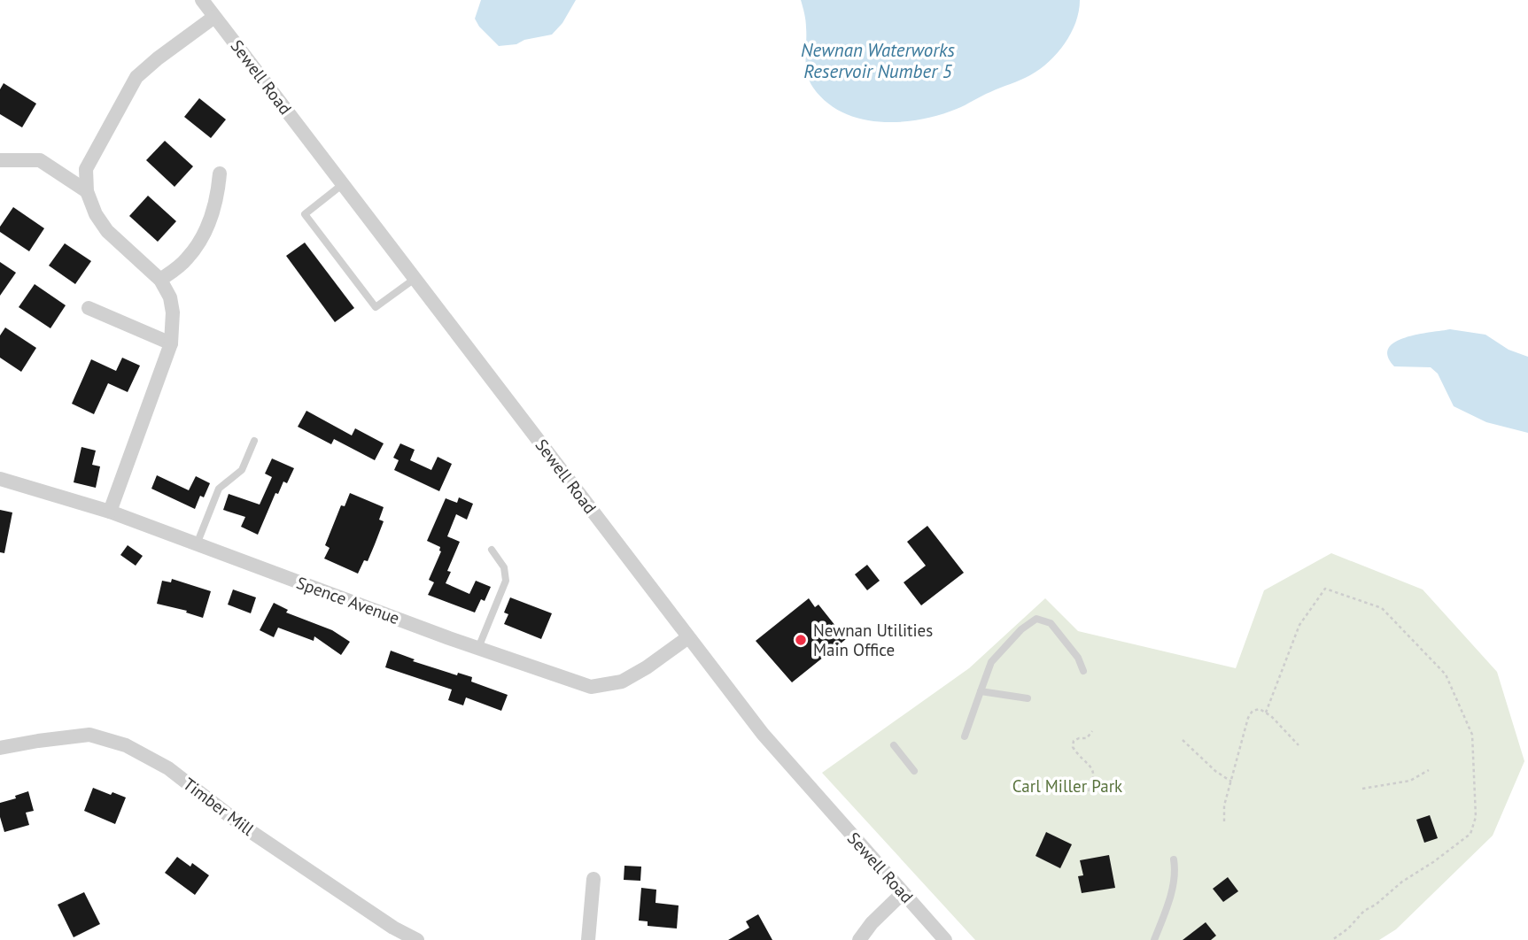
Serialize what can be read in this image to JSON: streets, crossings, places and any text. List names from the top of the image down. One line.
{"streets":{"street":["Sewell Road","Spence Avenue","Timber Mill"]},"crossings":[["Sewell Road","Spence Avenue"]],"water":["Newnan Waterworks Reservoir Number 5"],"parks":["Carl Miller Park"],"places":["Newnan Utilities Main Office"]}
